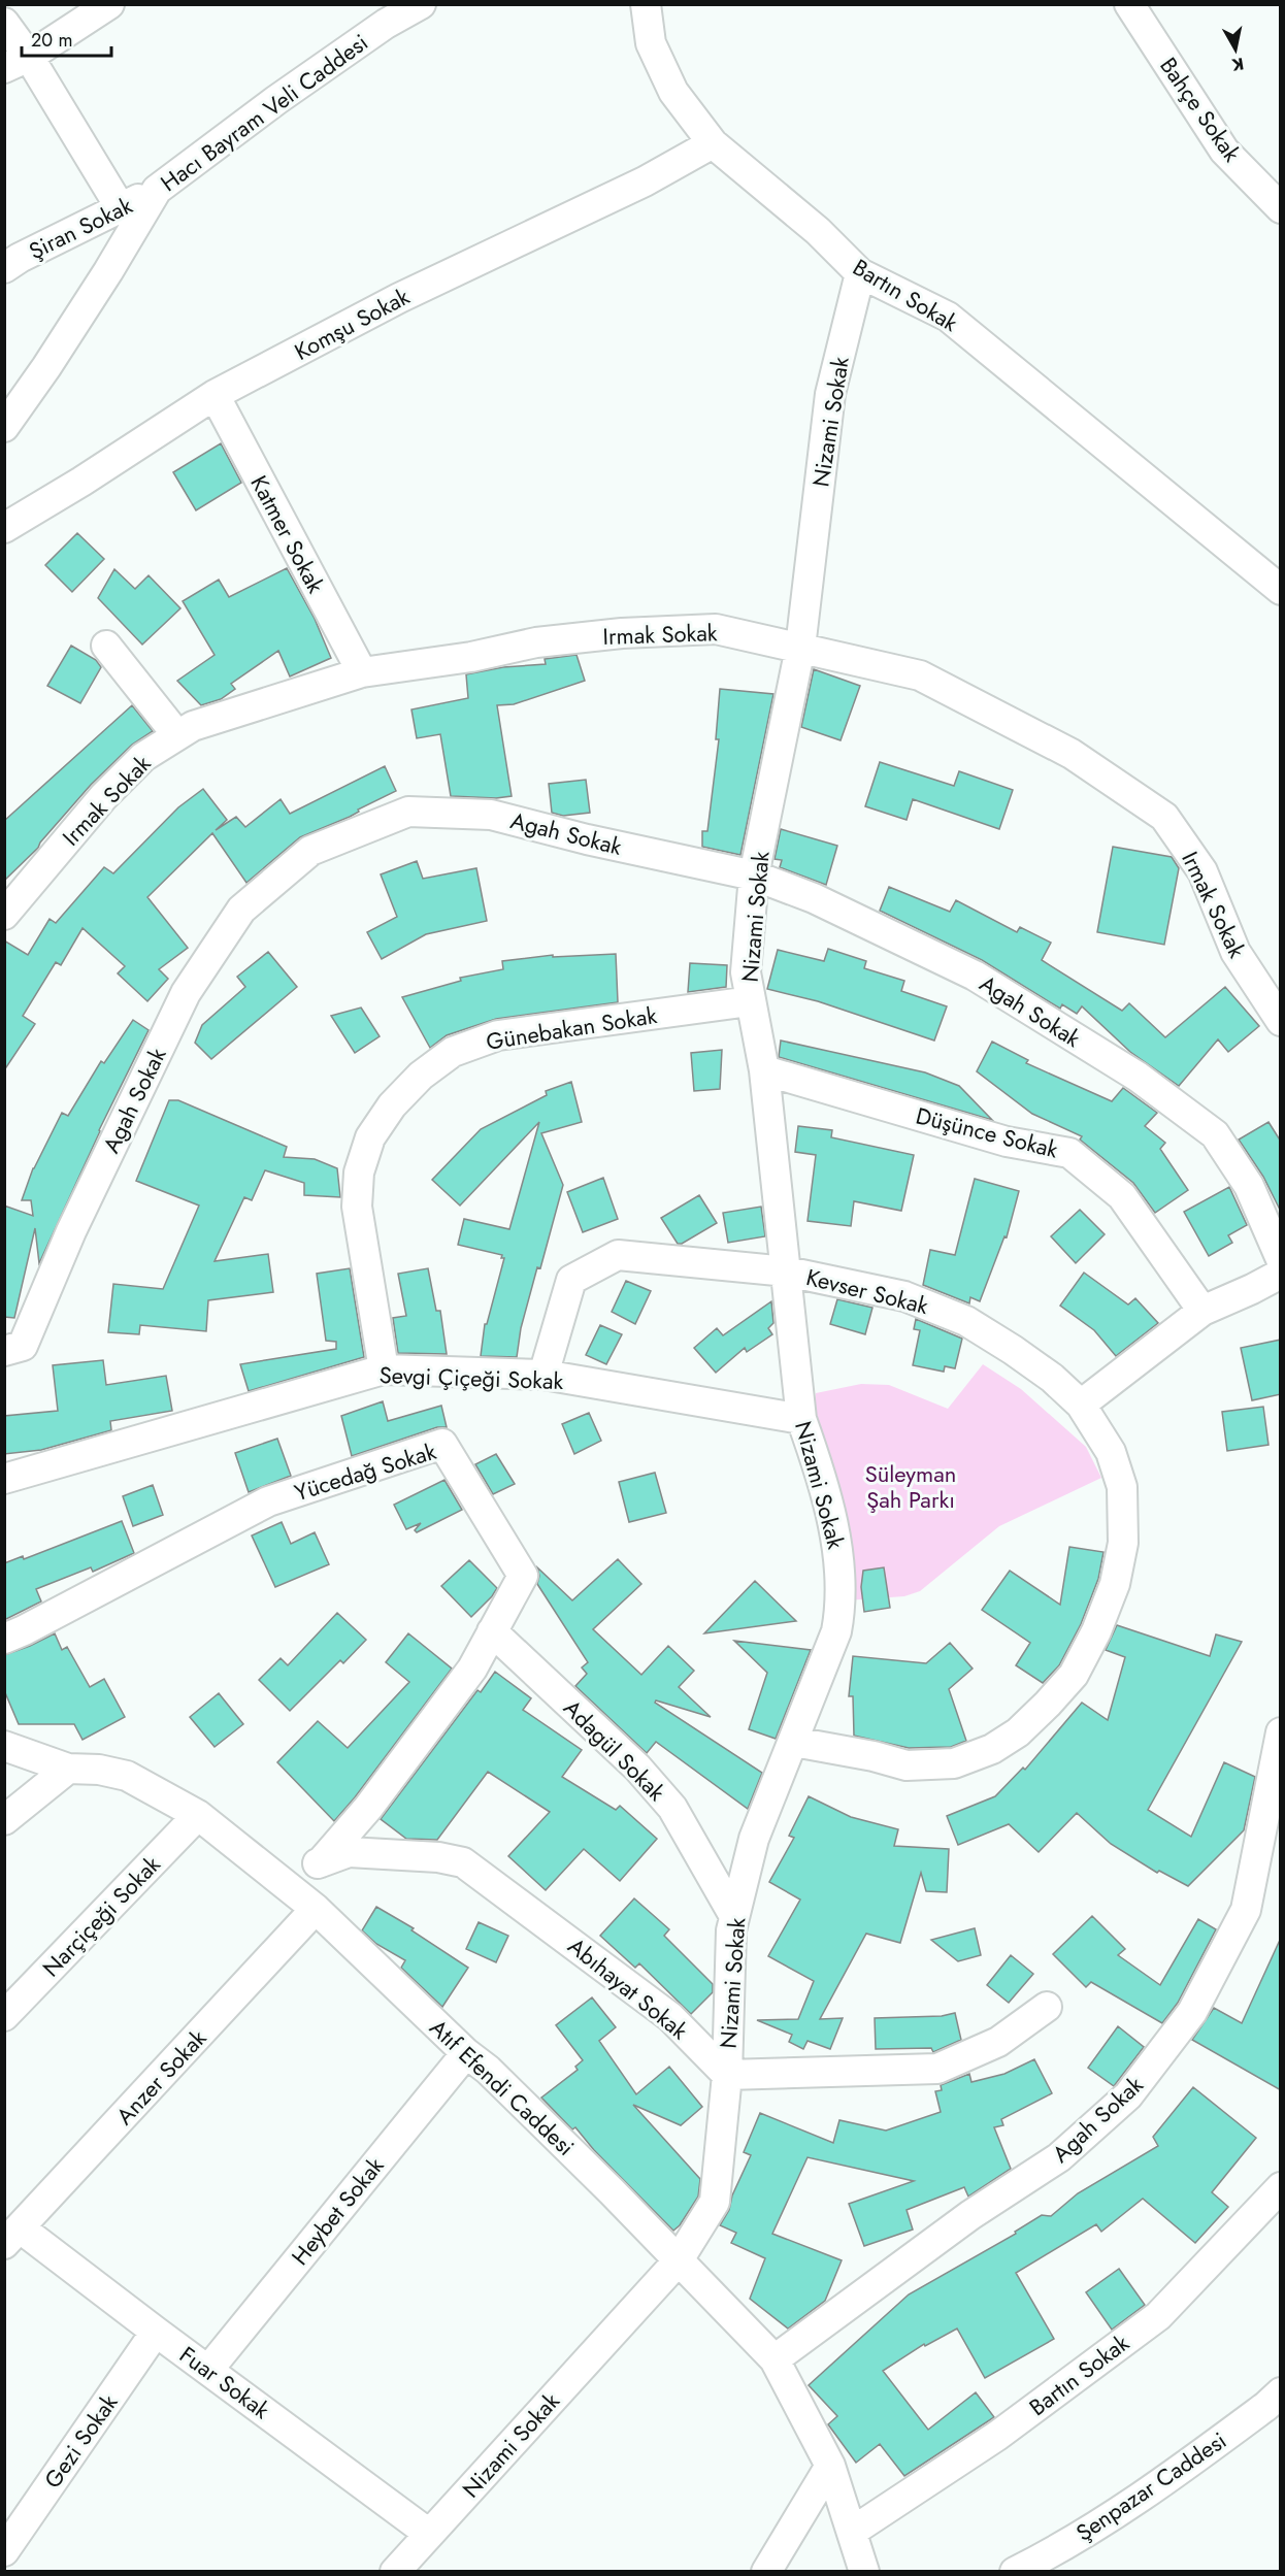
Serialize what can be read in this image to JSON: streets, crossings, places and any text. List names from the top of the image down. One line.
{"streets":{"street":["Bahçe Sokak","Hacı Bayram Veli Caddesi","Şiran Sokak","Bartın Sokak","Komşu Sokak","Nizami Sokak","Katmer Sokak","Irmak Sokak","Agah Sokak","Günebakan Sokak","Düşünce Sokak","Kevser Sokak","Sevgi Çiçeği Sokak","Yücedağ Sokak","Adagül Sokak","Narçiçeği Sokak","Abıhayat Sokak","Anzer Sokak","Atıf Efendi Caddesi","Heybet Sokak","Fuar Sokak","Gezi Sokak","Şenpazar Caddesi"]},"crossings":[["Hacı Bayram Veli Caddesi","Şiran Sokak"],["Bartın Sokak","Komşu Sokak"],["Bartın Sokak","Nizami Sokak"],["Bartın Sokak","Atıf Efendi Caddesi"],["Komşu Sokak","Katmer Sokak"],["Nizami Sokak","Irmak Sokak"],["Nizami Sokak","Agah Sokak"],["Nizami Sokak","Günebakan Sokak"],["Nizami Sokak","Düşünce Sokak"],["Nizami Sokak","Kevser Sokak"],["Nizami Sokak","Sevgi Çiçeği Sokak"],["Nizami Sokak","Adagül Sokak"],["Nizami Sokak","Abıhayat Sokak"],["Nizami Sokak","Atıf Efendi Caddesi"],["Nizami Sokak","Fuar Sokak"],["Katmer Sokak","Irmak Sokak"],["Agah Sokak","Atıf Efendi Caddesi"],["Günebakan Sokak","Sevgi Çiçeği Sokak"],["Kevser Sokak","Sevgi Çiçeği Sokak"],["Yücedağ Sokak","Adagül Sokak"],["Yücedağ Sokak","Abıhayat Sokak"],["Narçiçeği Sokak","Atıf Efendi Caddesi"],["Abıhayat Sokak","Atıf Efendi Caddesi"],["Anzer Sokak","Atıf Efendi Caddesi"],["Anzer Sokak","Fuar Sokak"],["Atıf Efendi Caddesi","Heybet Sokak"],["Heybet Sokak","Fuar Sokak"],["Fuar Sokak","Gezi Sokak"]],"parks":["Süleyman Şah Parkı"],"scale_bar":"20 m","north":"bottom"}
